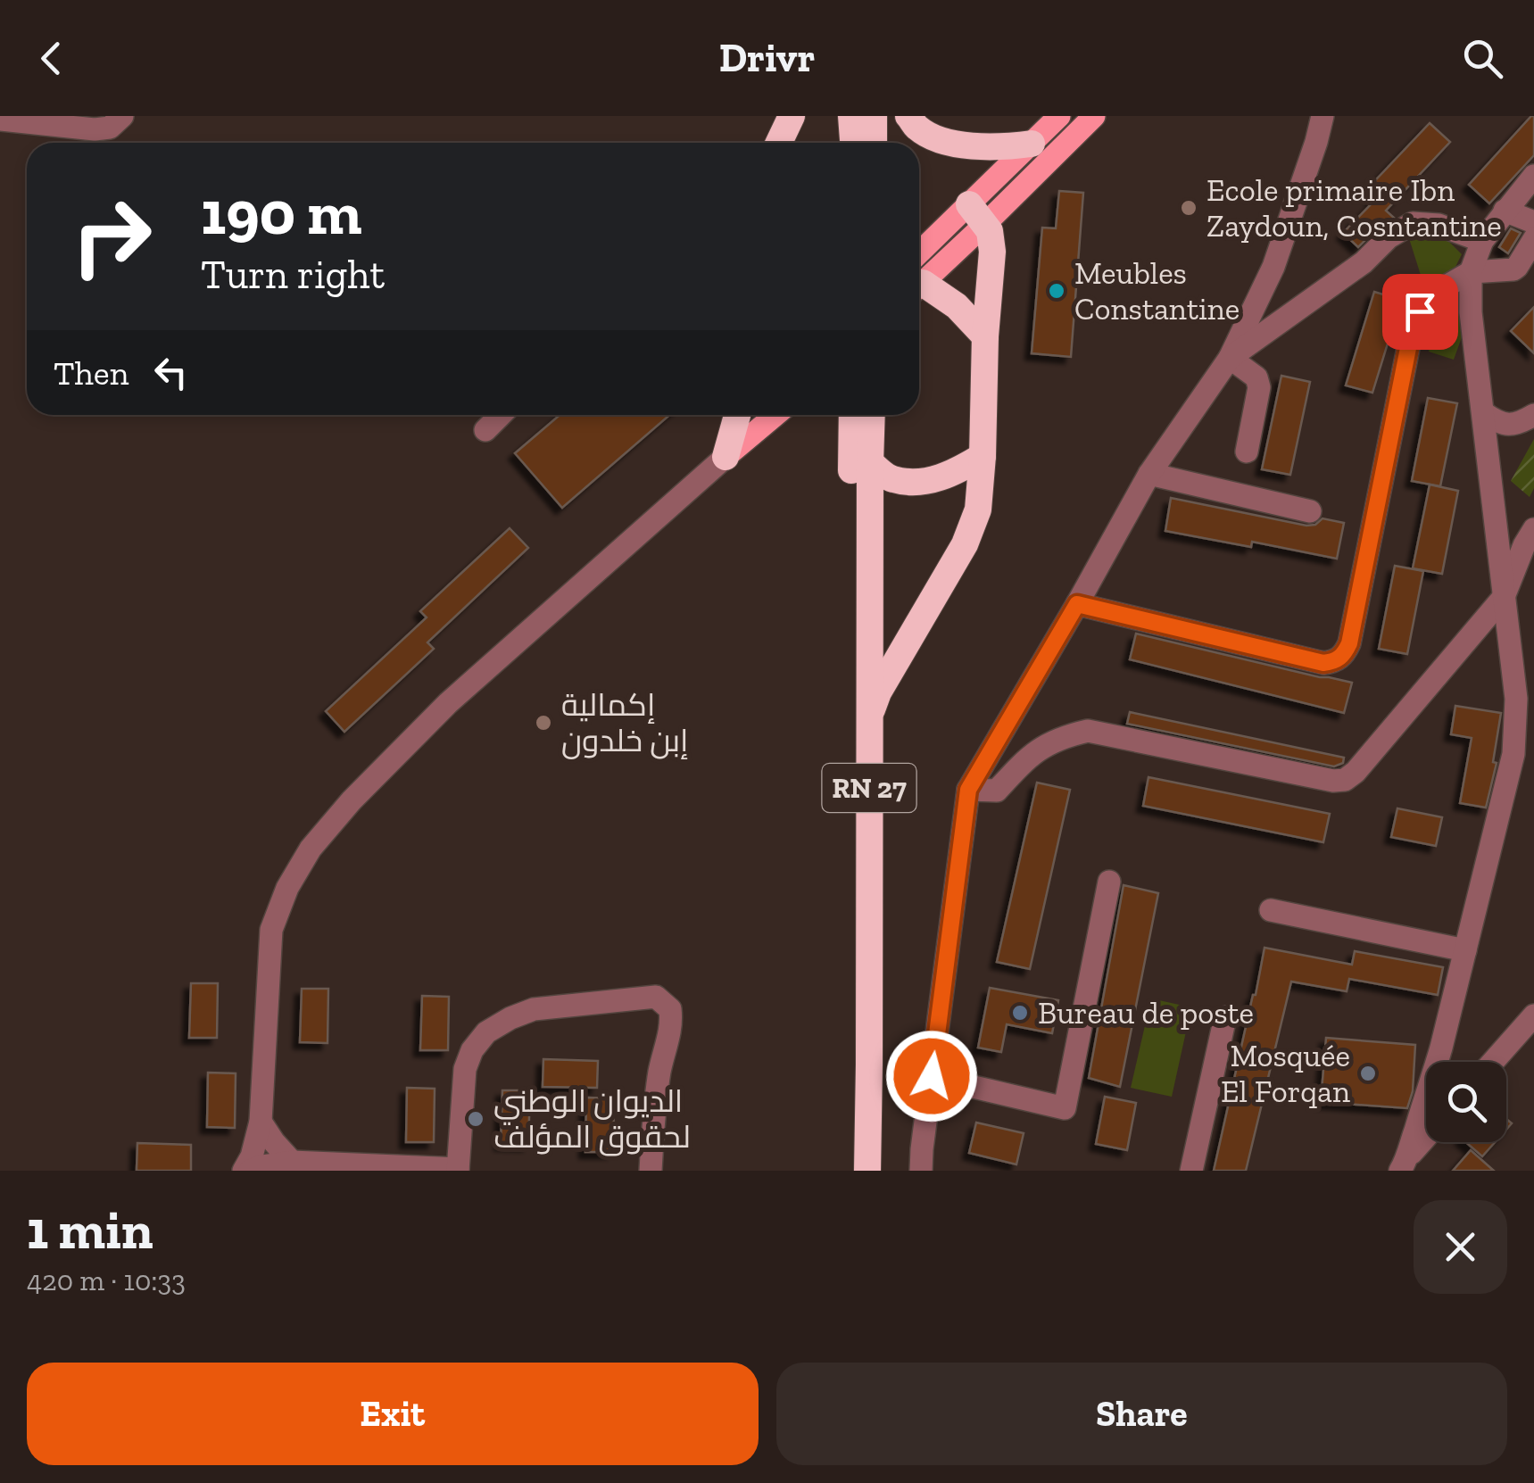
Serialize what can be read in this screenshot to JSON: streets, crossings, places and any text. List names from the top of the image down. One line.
{"streets":{"highway":["RN 27"]},"places":["Ecole primaire Ibn Zaydoun, Cosntantine","Meubles Constantine","إكمالية إبن خلدون","Bureau de poste","Mosquée El Forqan","الديوان الوطني لحقوق المؤلف"],"page":{"header":"Drivr","turn":["190 m","Turn right"],"then":"Then","heading":["1 min","420 m · 10:33"],"buttons":["Exit","Share"]}}
